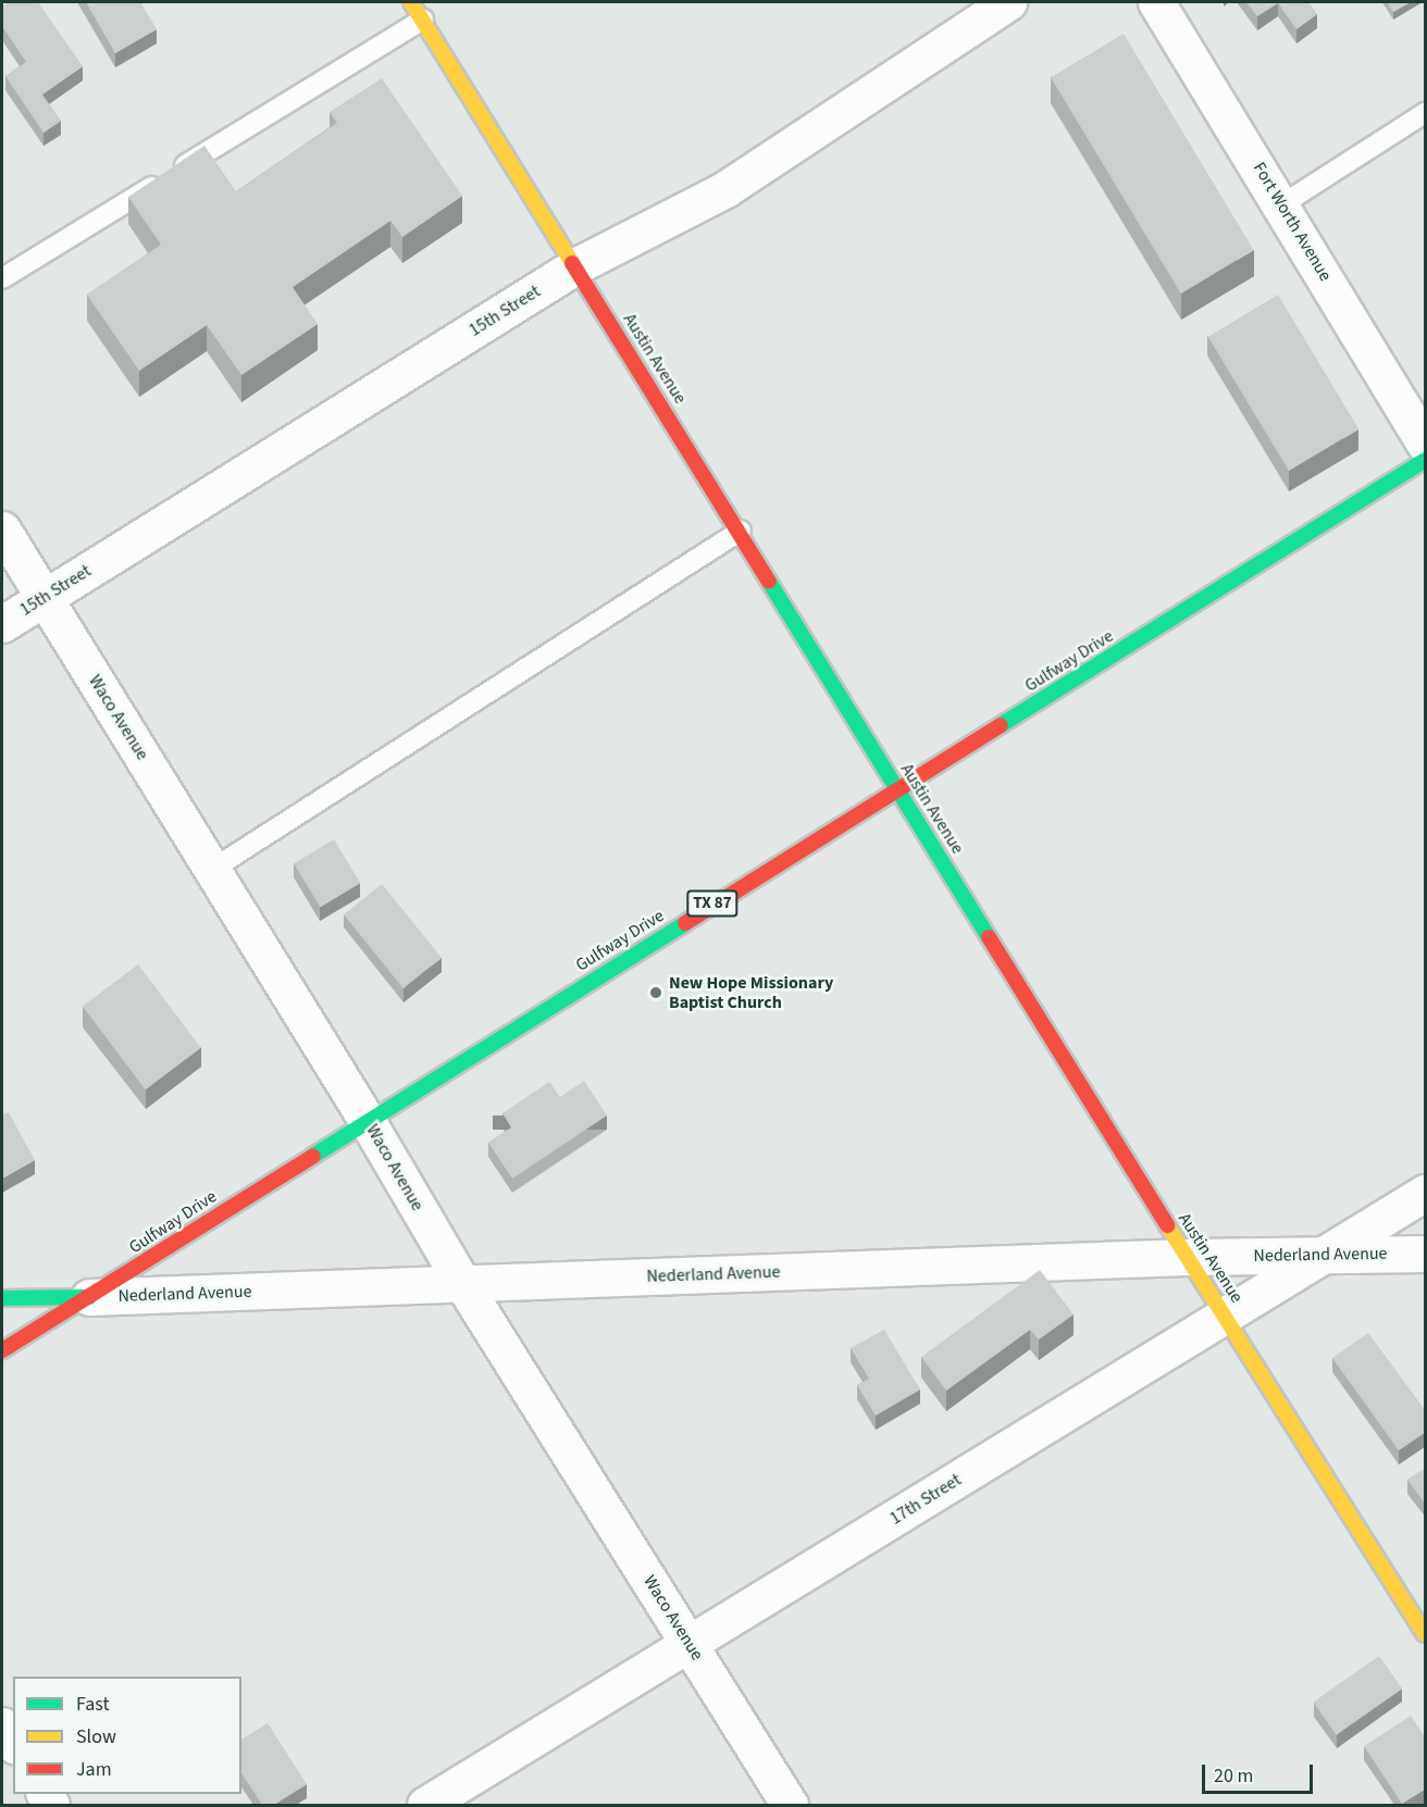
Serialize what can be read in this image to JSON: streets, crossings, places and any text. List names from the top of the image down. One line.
{"streets":{"street":["Fort Worth Avenue","15th Street","Austin Avenue","Gulfway Drive","Waco Avenue","TX 87","Nederland Avenue","17th Street"]},"crossings":[["15th Street","Austin Avenue"],["15th Street","Waco Avenue"],["Austin Avenue","Gulfway Drive"],["Austin Avenue","Nederland Avenue"],["Austin Avenue","17th Street"],["Gulfway Drive","Waco Avenue"],["Gulfway Drive","Nederland Avenue"],["Waco Avenue","Nederland Avenue"],["Waco Avenue","17th Street"],["Nederland Avenue","17th Street"]],"places":["New Hope Missionary Baptist Church"],"legend":["Fast","Slow","Jam"],"scale_bar":"20 m"}
